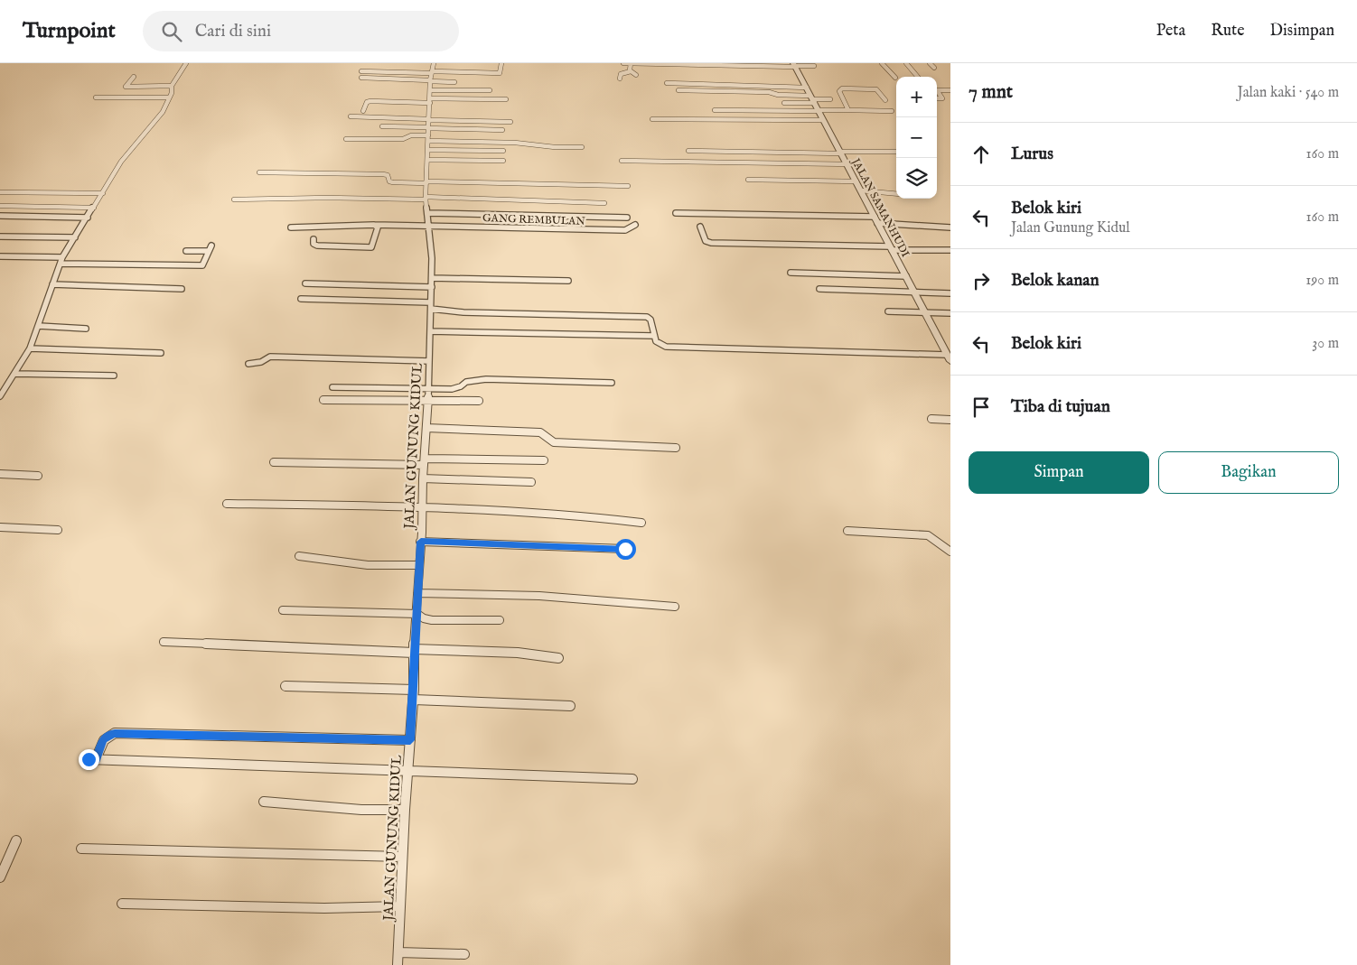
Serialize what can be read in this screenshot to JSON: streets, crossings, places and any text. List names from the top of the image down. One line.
{"streets":{"street":["JALAN SAMANHUDI","GANG REMBULAN","JALAN GUNUNG KIDUL"]},"crossings":[["GANG REMBULAN","JALAN GUNUNG KIDUL"]],"page":{"header":"Turnpoint","search":"Cari di sini","nav":["Peta","Rute","Disimpan"],"heading":["7 mnt","Jalan kaki · 540 m"],"map_buttons":["+","−"],"list":[["Lurus","160 m"],["Belok kiri","Jalan Gunung Kidul","160 m"],["Belok kanan","190 m"],["Belok kiri","30 m"],"Tiba di tujuan"],"buttons":["Simpan","Bagikan"]}}
